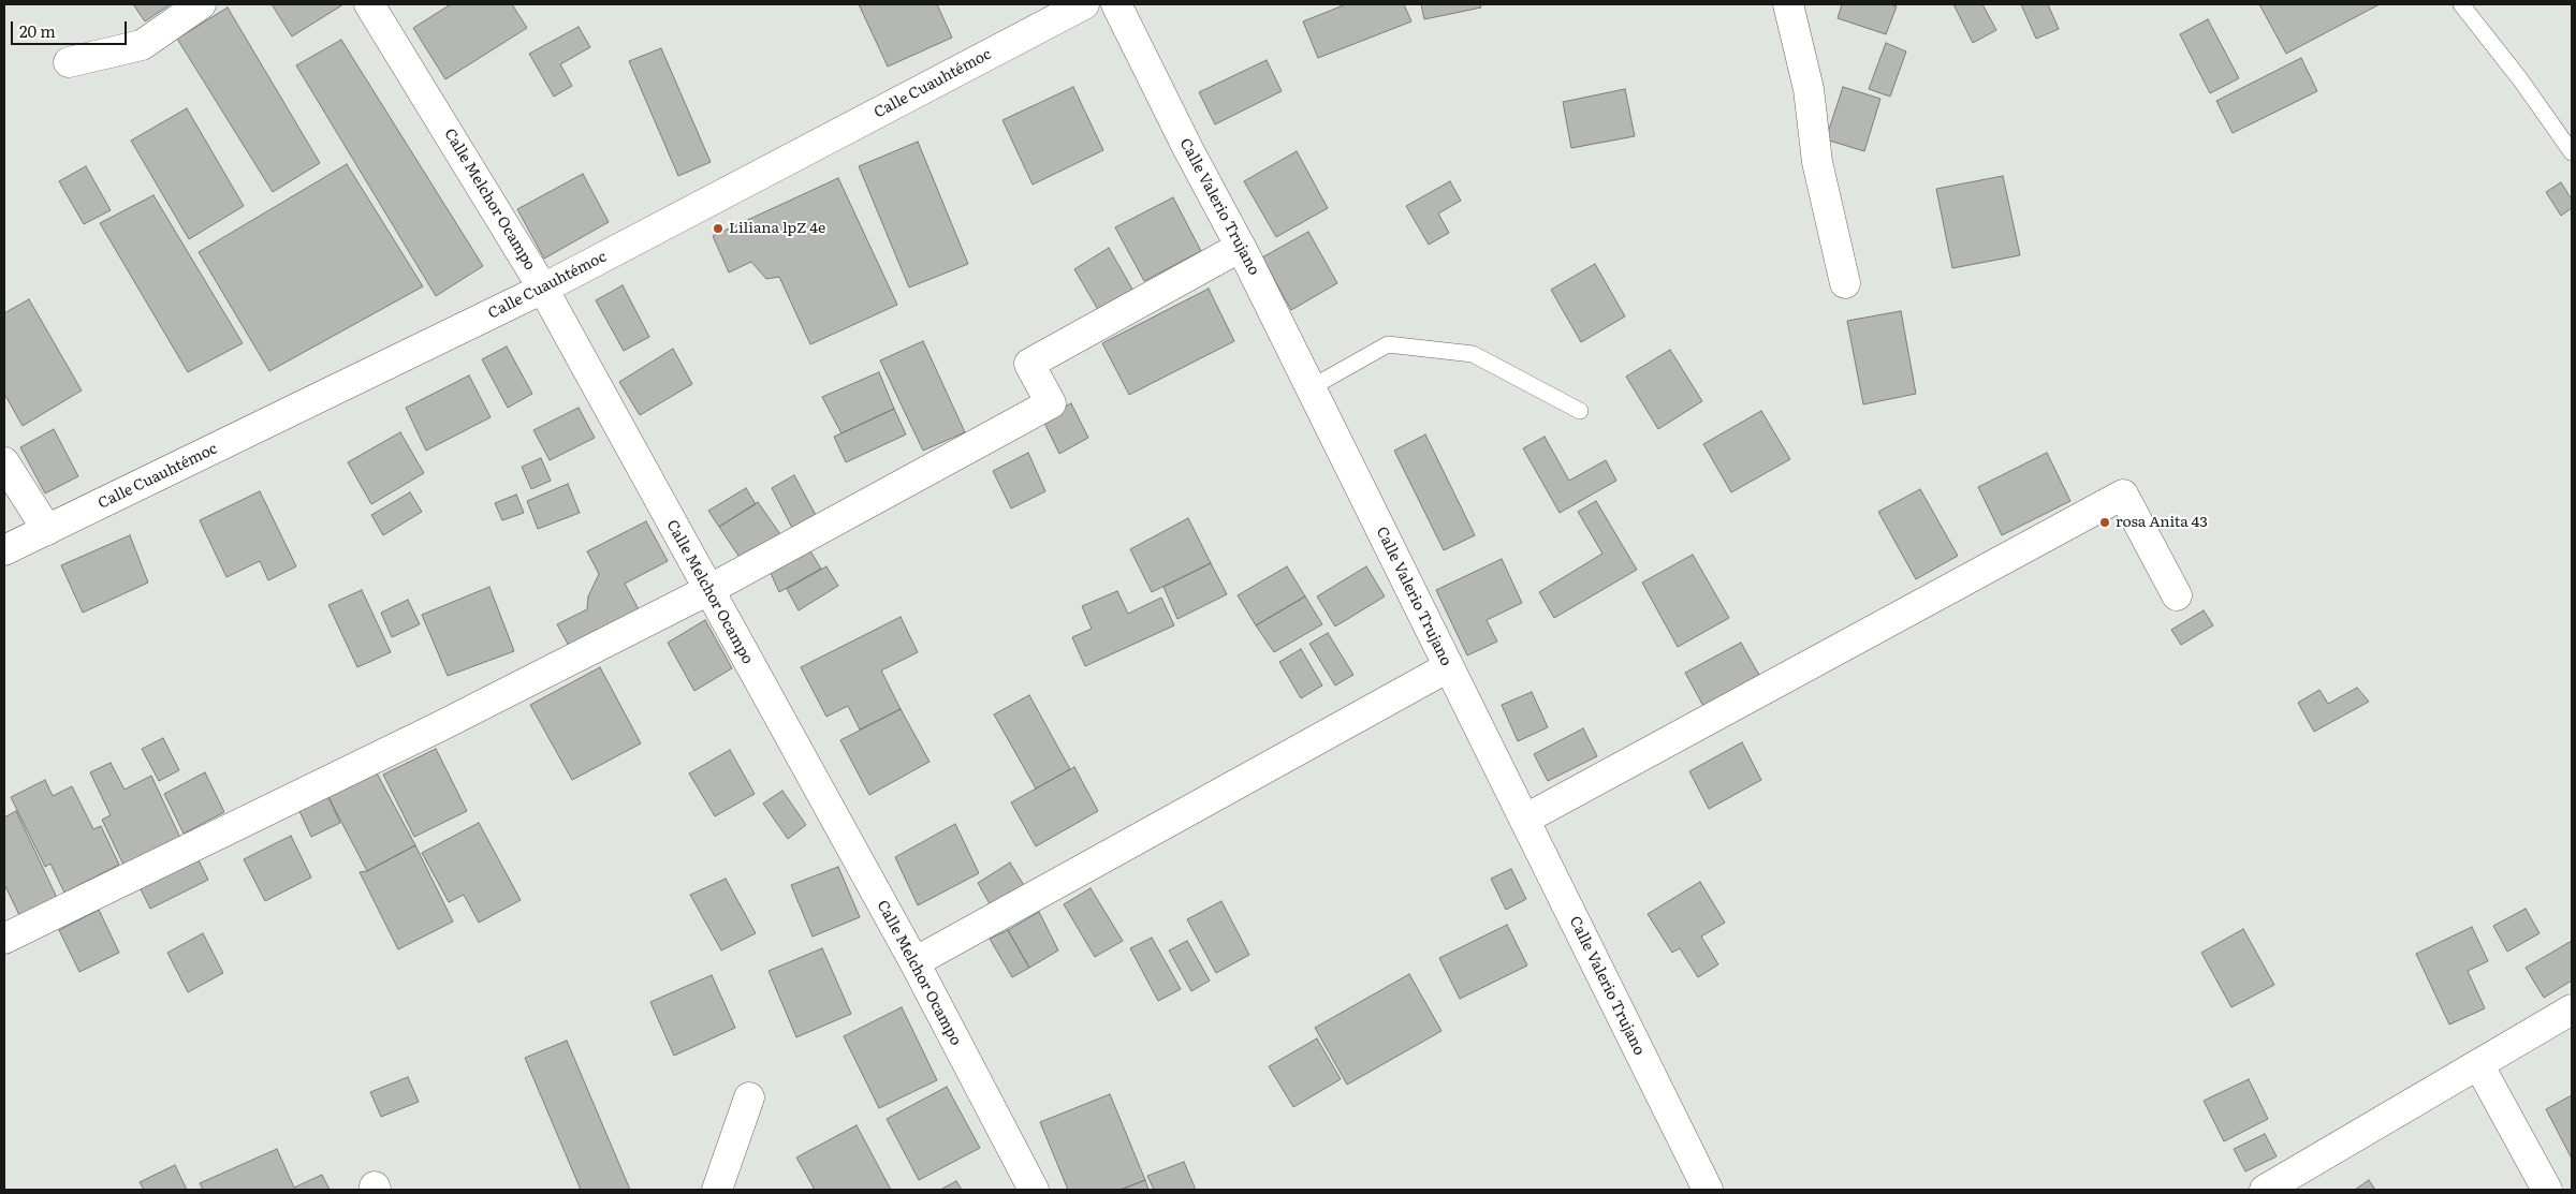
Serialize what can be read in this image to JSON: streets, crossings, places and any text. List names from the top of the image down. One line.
{"streets":{"street":["Calle Cuauhtémoc","Calle Melchor Ocampo","Calle Valerio Trujano"]},"crossings":[["Calle Cuauhtémoc","Calle Melchor Ocampo"]],"places":["Liliana lpZ 4e","rosa Anita 43"],"scale_bar":"20 m"}
